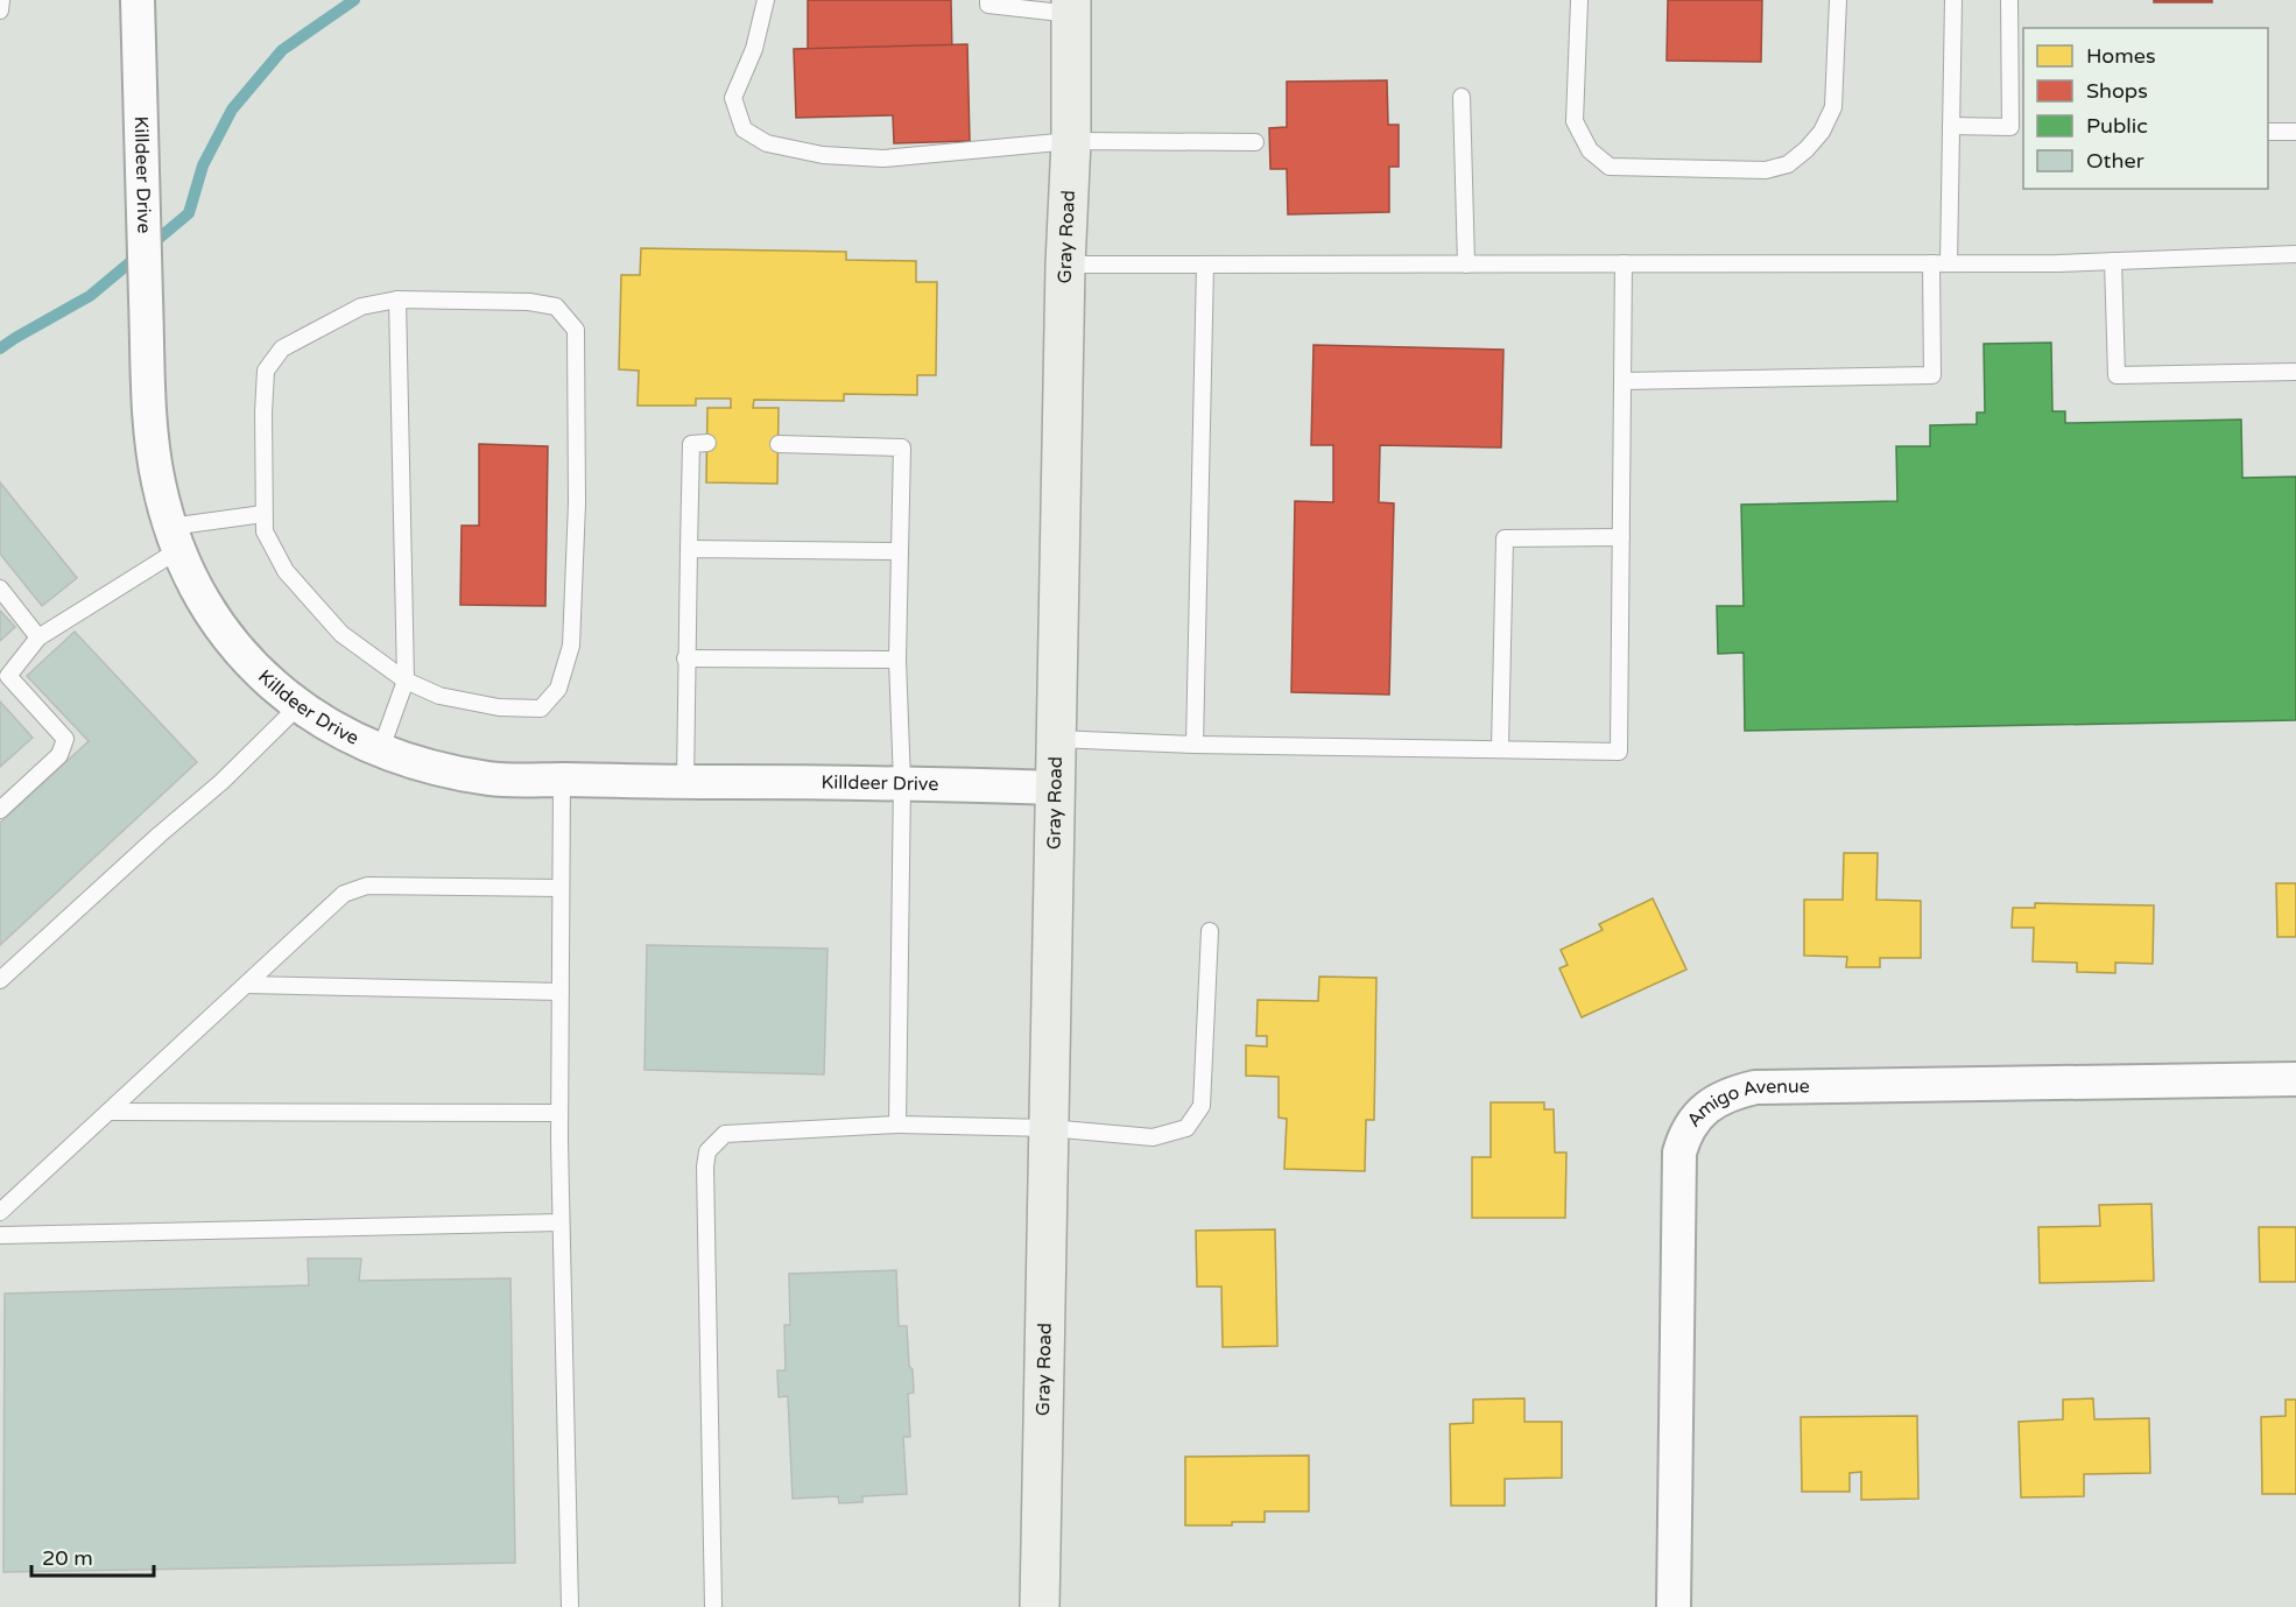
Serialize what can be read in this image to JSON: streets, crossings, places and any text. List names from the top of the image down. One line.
{"streets":{"street":["Killdeer Drive","Gray Road","Amigo Avenue"]},"crossings":[["Killdeer Drive","Gray Road"]],"legend":["Homes","Shops","Public","Other"],"scale_bar":"20 m"}
